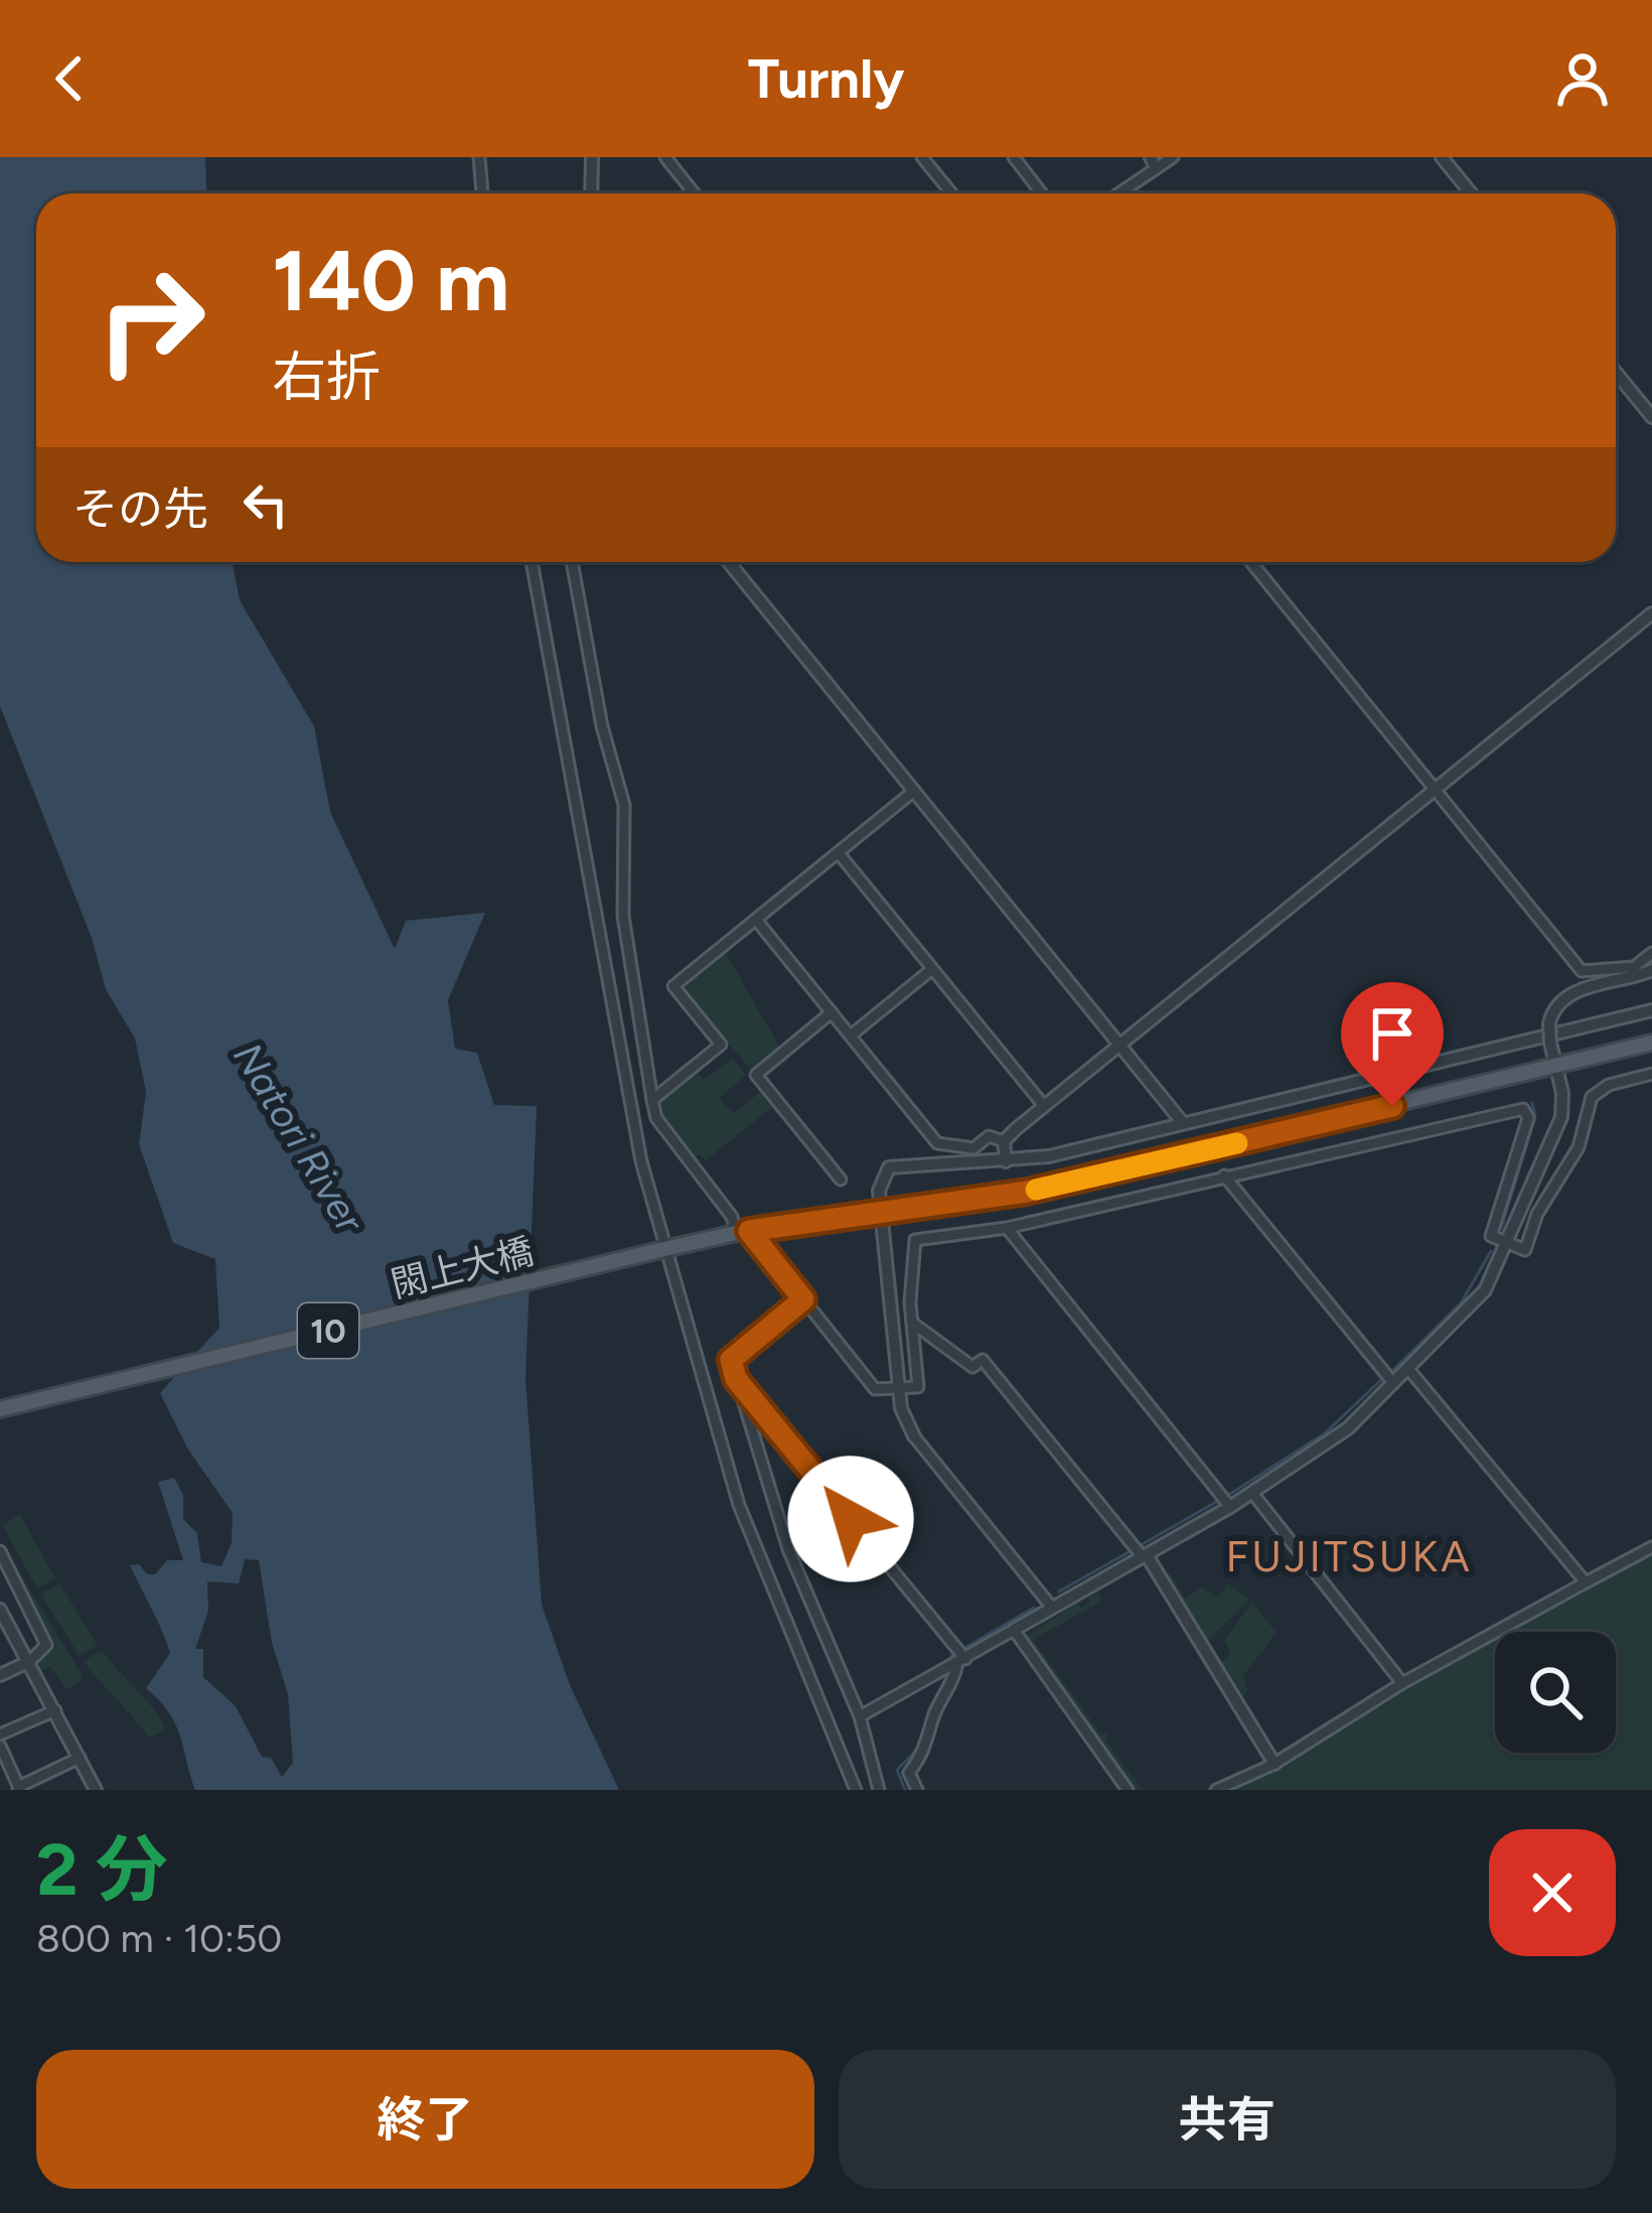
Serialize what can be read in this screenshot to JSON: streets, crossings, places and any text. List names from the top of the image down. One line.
{"streets":{"main road":["閖上大橋","10"]},"crossings":[["閖上大橋","10"]],"districts":["FUJITSUKA"],"water":["Natori River"],"page":{"header":"Turnly","turn":["140 m","右折"],"then":"その先","heading":["2 分","800 m · 10:50"],"buttons":["終了","共有"]}}
